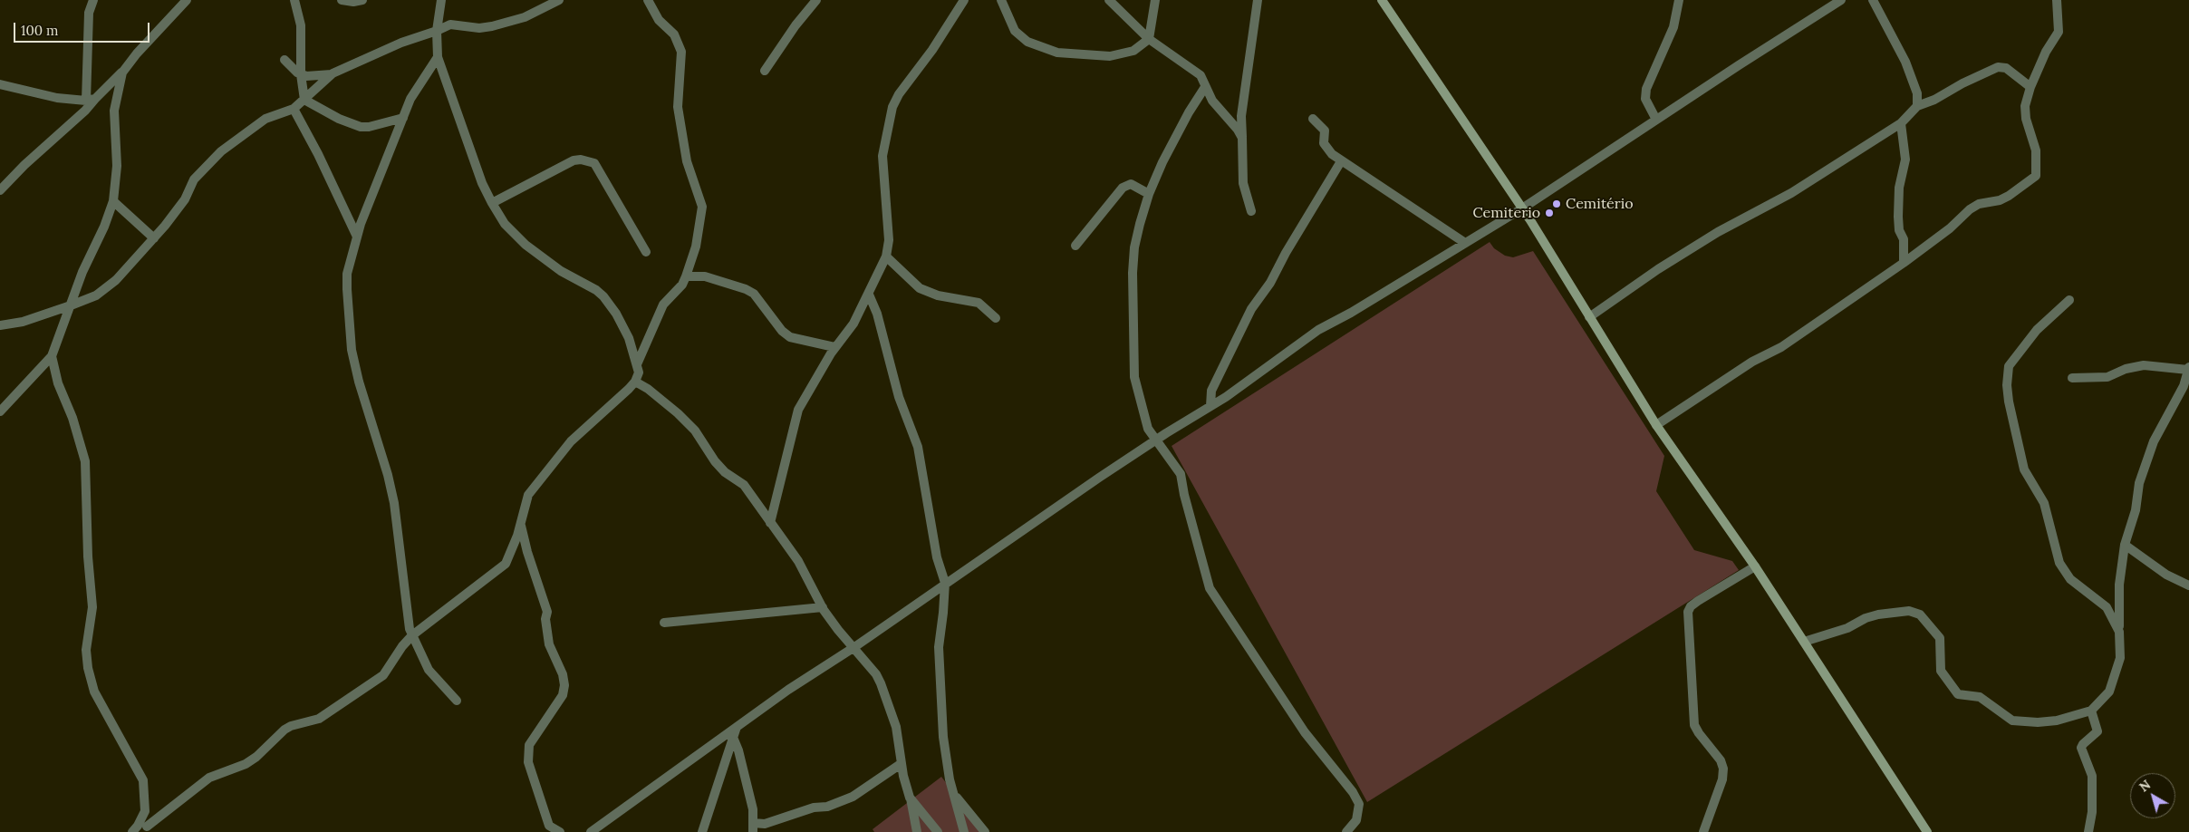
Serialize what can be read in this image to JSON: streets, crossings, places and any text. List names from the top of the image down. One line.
{"places":["Cemitério","Cemiterio"],"scale_bar":"100 m","north":"top left"}
